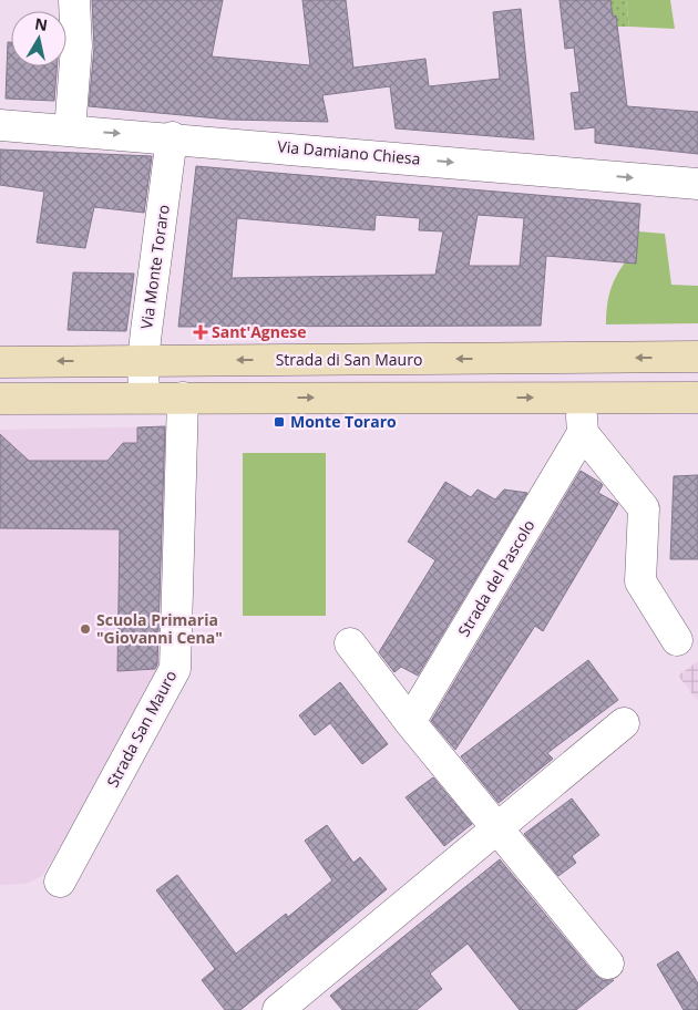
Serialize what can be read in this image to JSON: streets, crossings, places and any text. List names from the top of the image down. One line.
{"streets":{"main road":["Strada di San Mauro"],"street":["Via Damiano Chiesa","Via Monte Toraro","Strada del Pascolo","Strada San Mauro"]},"crossings":[["Via Damiano Chiesa","Via Monte Toraro"],["Via Monte Toraro","Strada di San Mauro"]],"one_way":["Via Damiano Chiesa"],"places":{"health":["Sant'Agnese"],"transit":["Monte Toraro"],"other":["Scuola Primaria \"Giovanni Cena\""]},"north":"top"}
